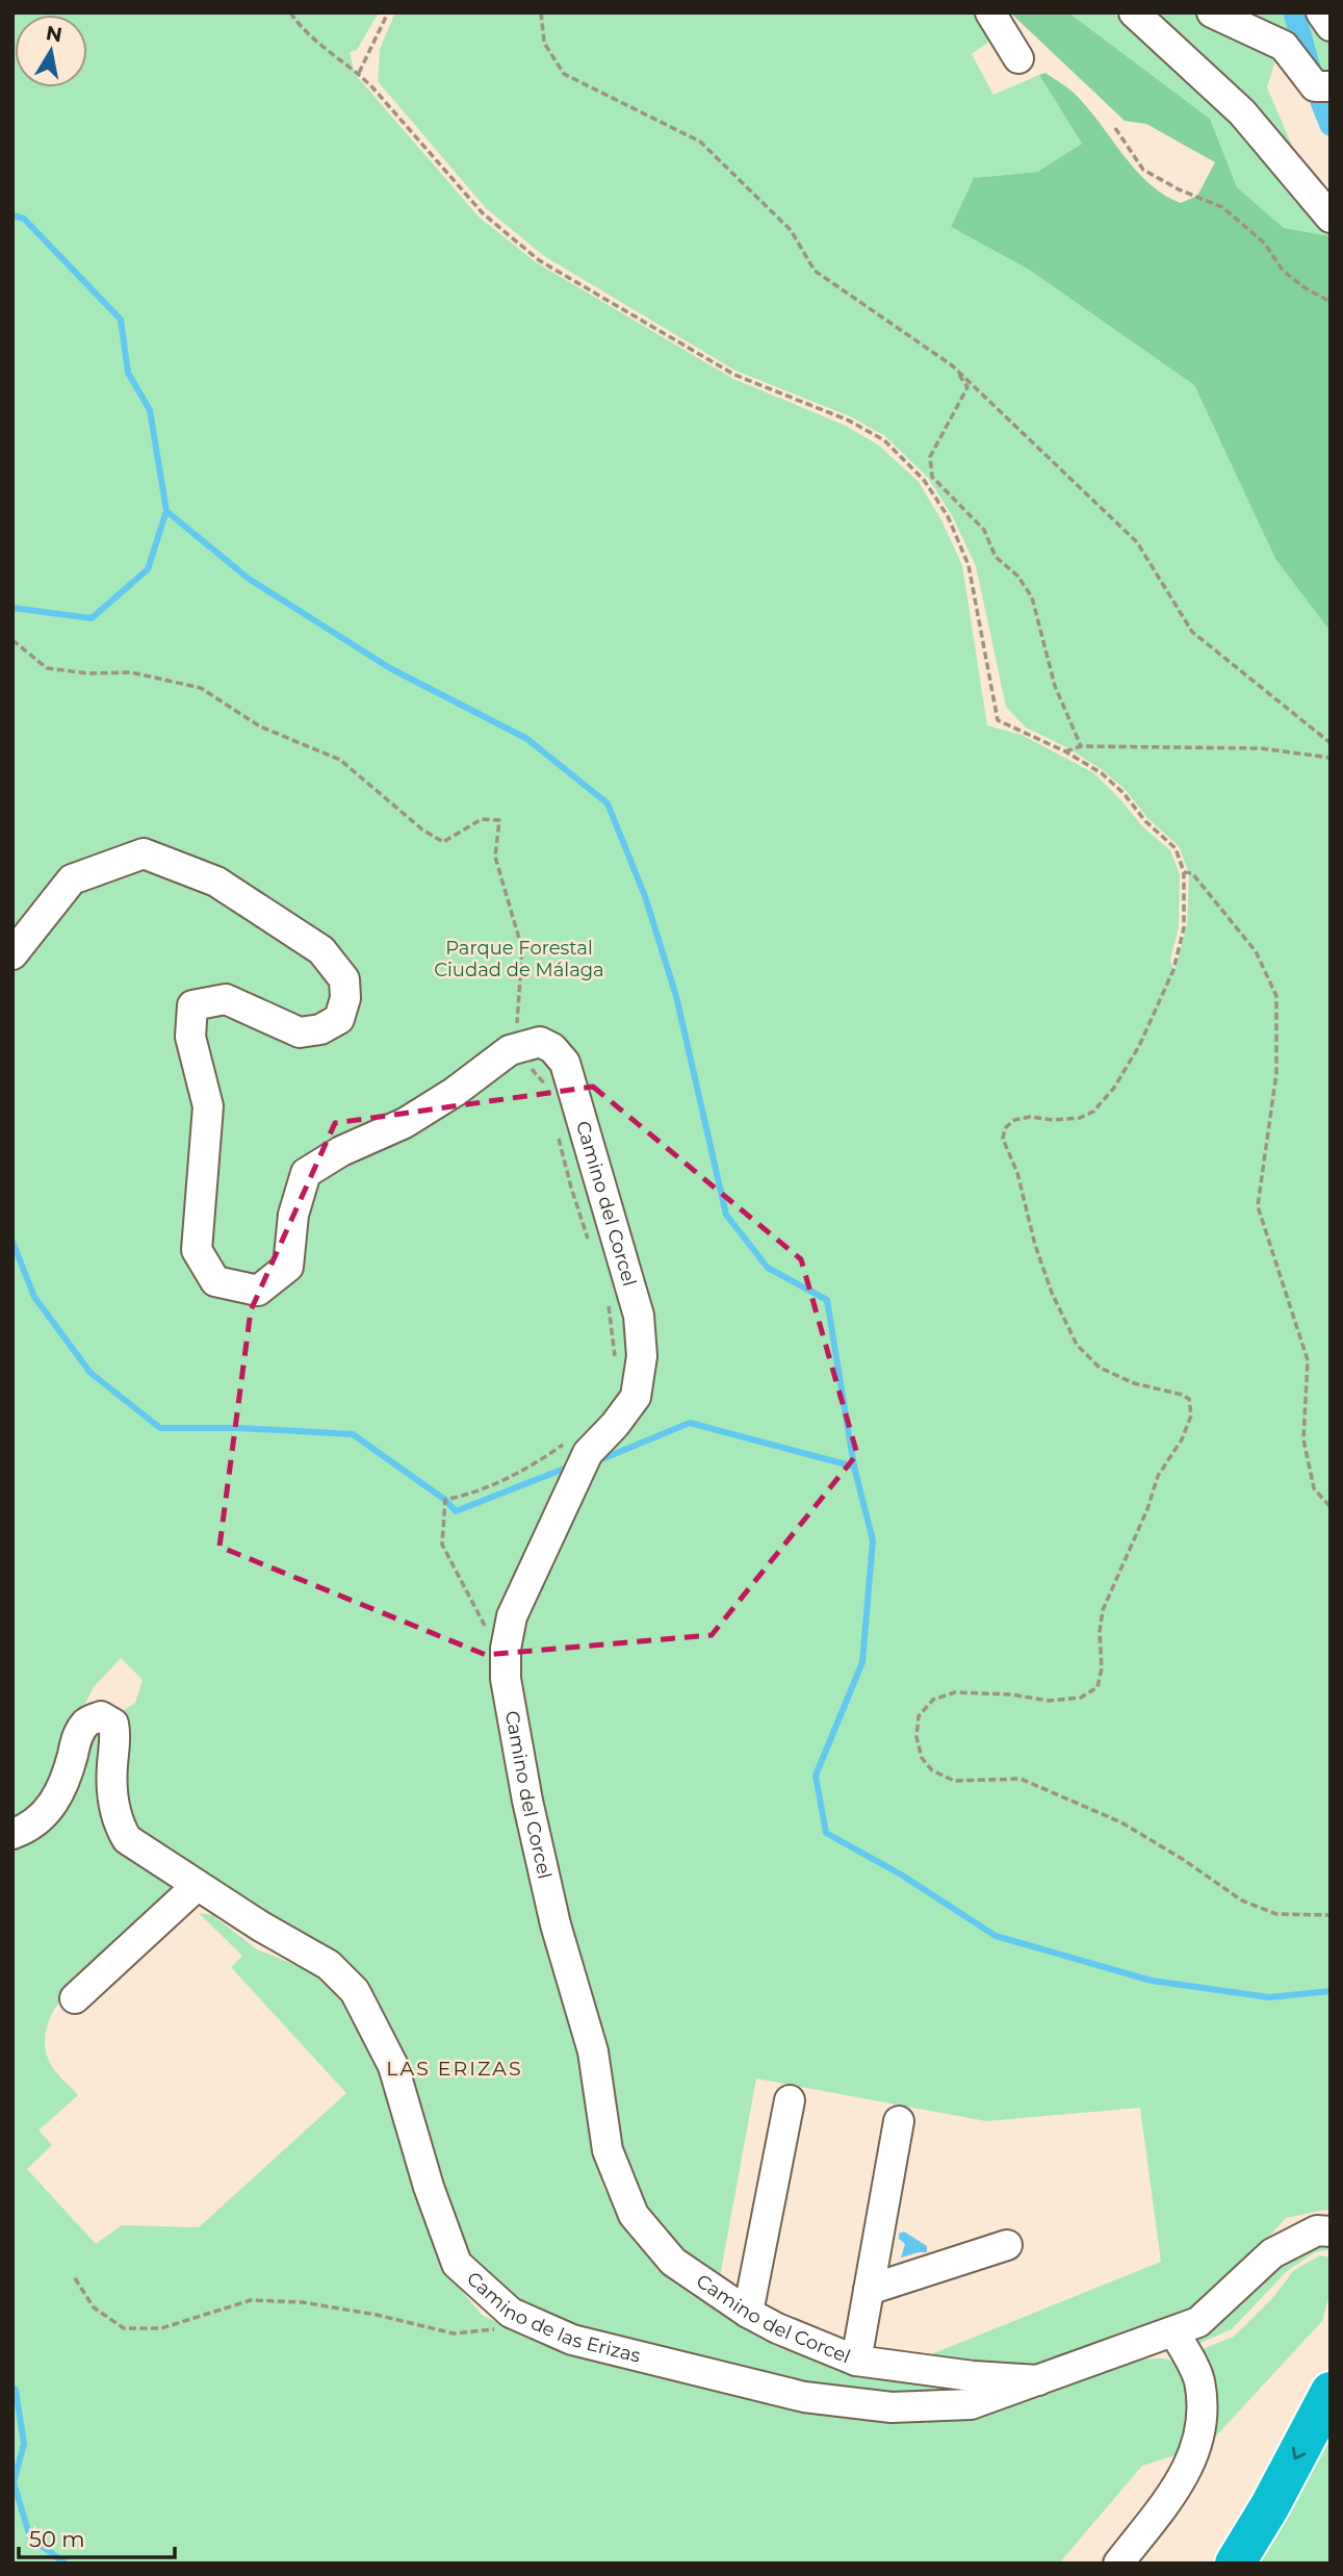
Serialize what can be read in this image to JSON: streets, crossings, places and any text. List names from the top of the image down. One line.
{"streets":{"street":["Camino del Corcel","Camino de las Erizas"]},"crossings":[["Camino del Corcel","Camino de las Erizas"]],"districts":["LAS ERIZAS"],"parks":["Parque Forestal Ciudad de Málaga"],"scale_bar":"50 m","north":"top"}
